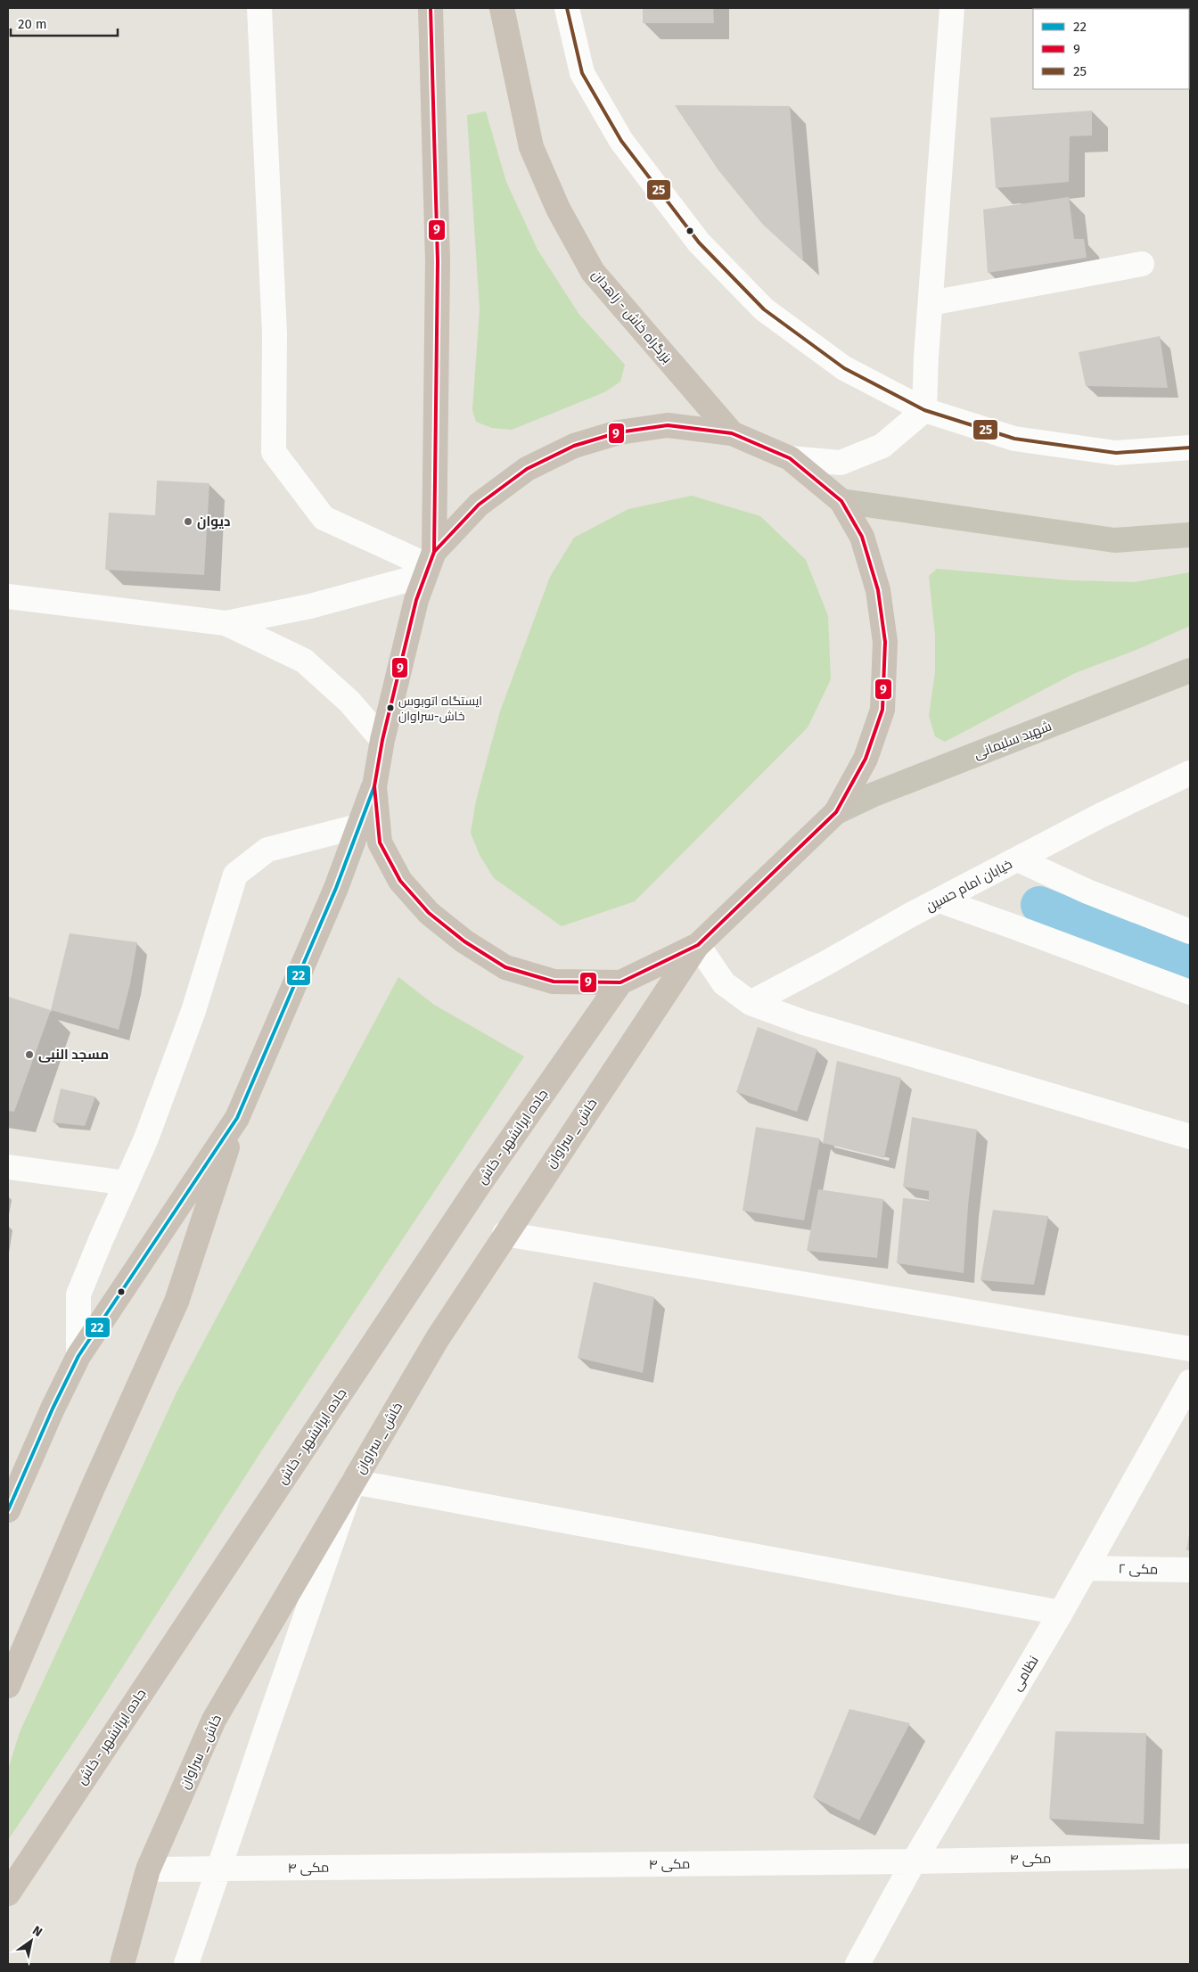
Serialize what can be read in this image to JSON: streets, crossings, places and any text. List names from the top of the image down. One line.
{"streets":{"highway":["بزرگراه خاش - زاهدان","خاش _ سراوان","جاده ایرانشهر - خاش"],"main road":["شهید سلیمانی"],"street":["خیابان امام حسین","مکی ۲","نظامی","مکی ۴"]},"crossings":[["خاش _ سراوان","مکی ۴"],["مکی ۲","نظامی"],["نظامی","مکی ۴"]],"places":["دیوان","ایستگاه اتوبوس خاش-سراوان","مسجد النبی"],"lines":["transit line 9","transit line 25","transit line 22"],"legend":["22","9","25"],"scale_bar":"20 m","north":"top right"}
